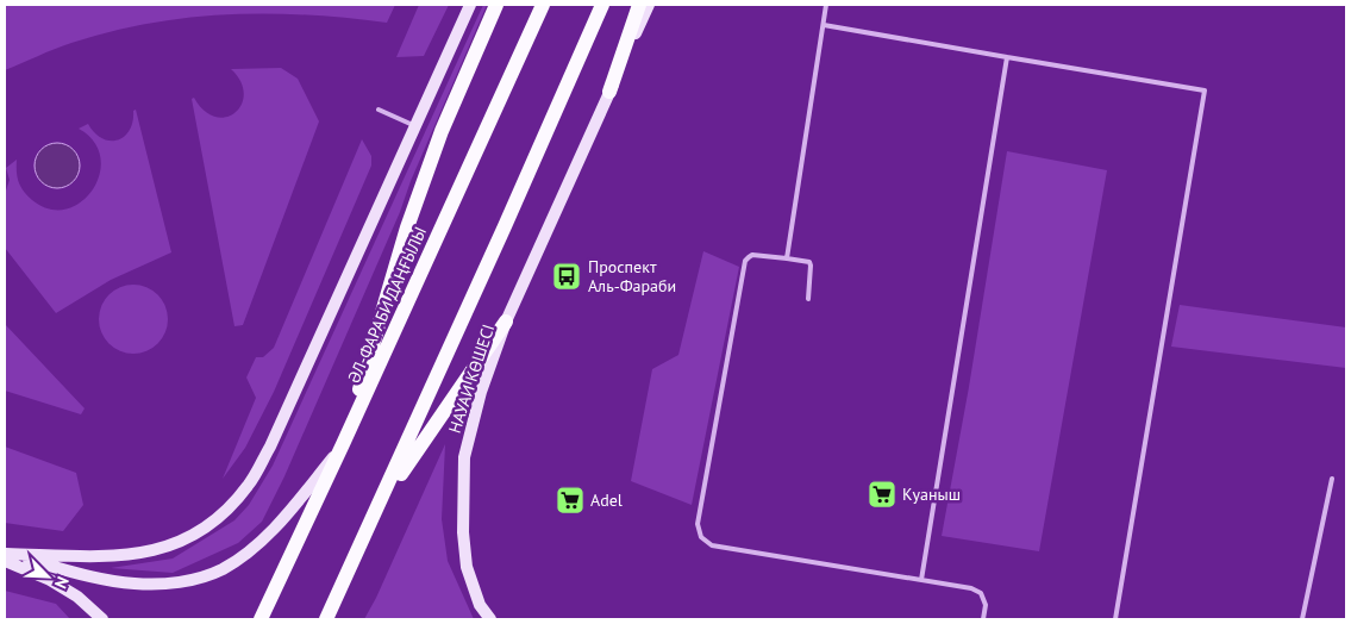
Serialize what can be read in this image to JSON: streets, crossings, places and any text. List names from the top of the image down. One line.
{"streets":{"main road":["ӘЛ-ФАРАБИ ДАҢҒЫЛЫ"],"street":["НАУАИ КӨШЕСІ"]},"places":{"bus stop":["Проспект Аль-Фараби"],"supermarket":["Куаныш","Adel"]},"north":"bottom right"}
